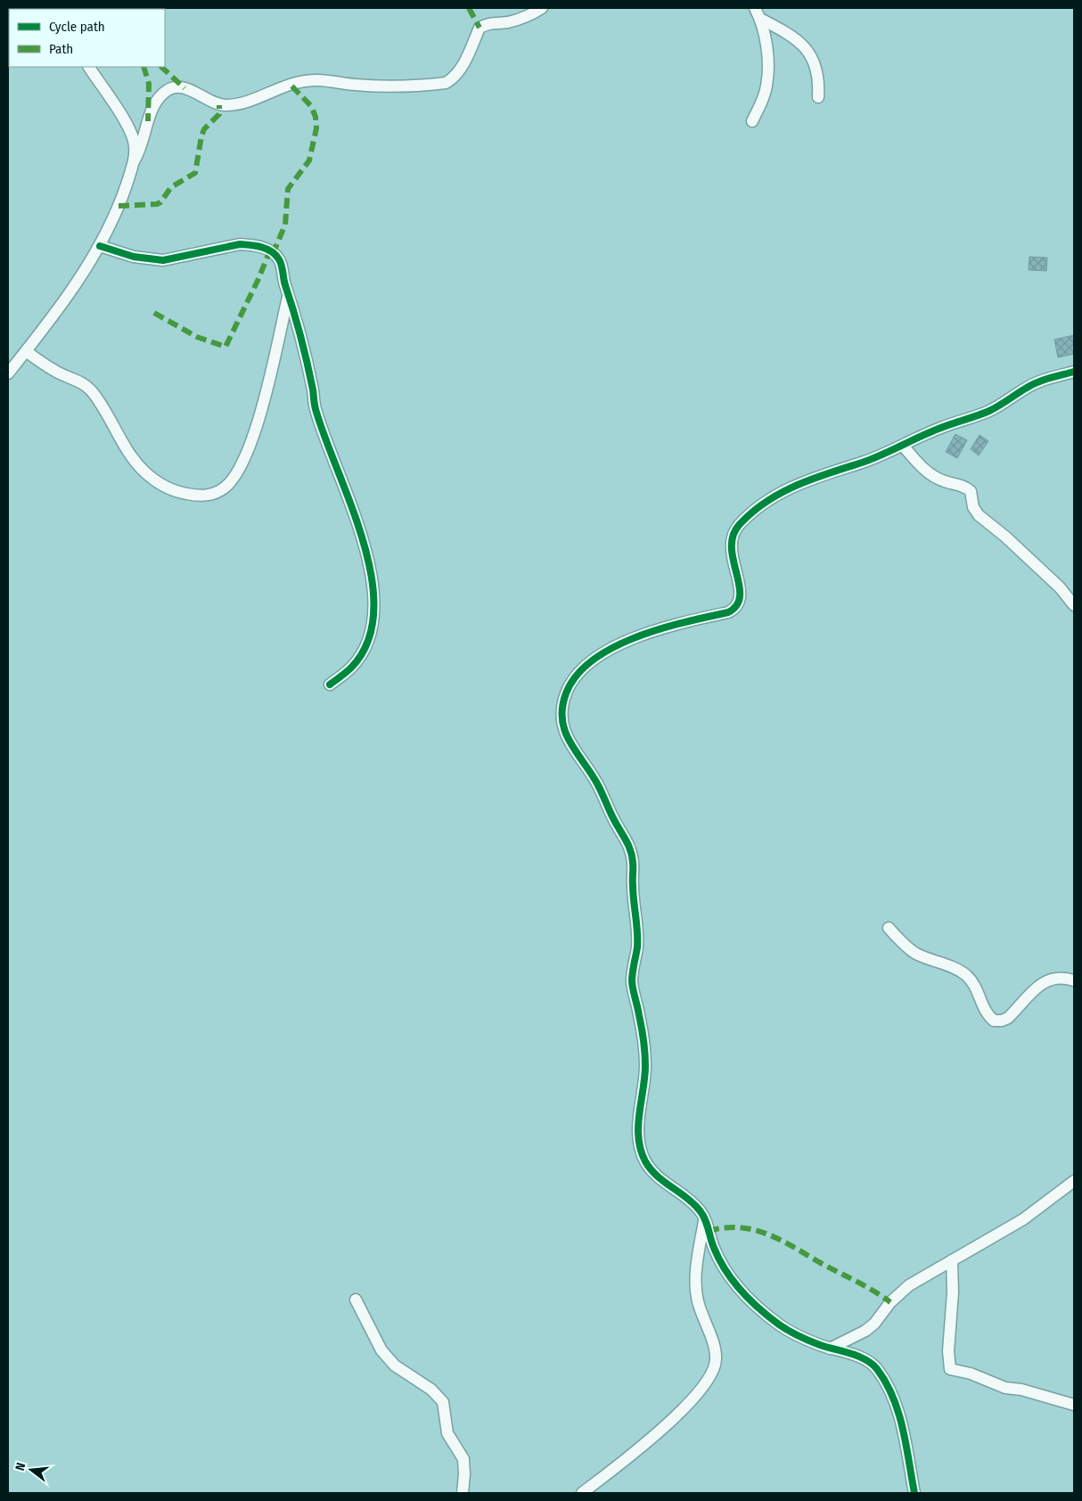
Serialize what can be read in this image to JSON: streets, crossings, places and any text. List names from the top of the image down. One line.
{"legend":["Cycle path","Path"],"north":"left"}
